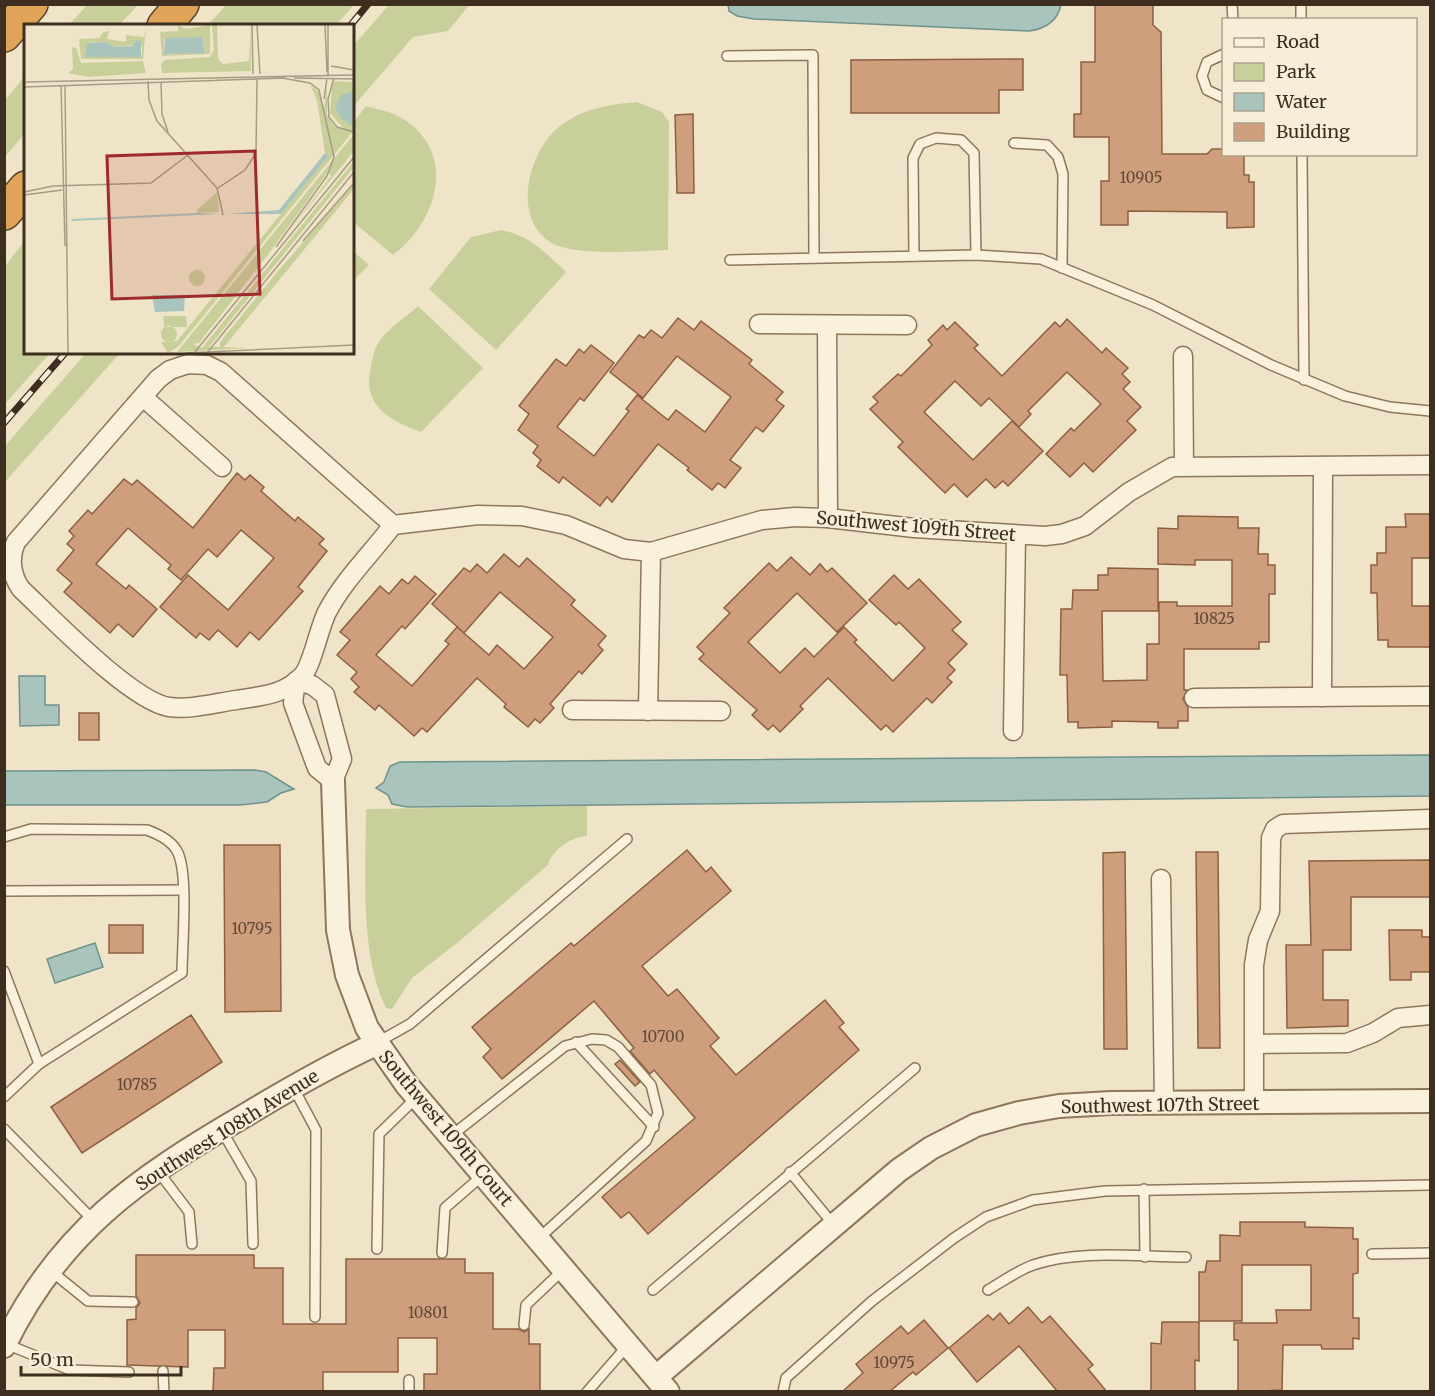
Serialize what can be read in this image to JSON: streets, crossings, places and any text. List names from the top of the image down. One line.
{"streets":{"street":["Southwest 109th Street","Southwest 107th Street","Southwest 109th Court","Southwest 108th Avenue"]},"crossings":[["Southwest 107th Street","Southwest 109th Court"],["Southwest 109th Court","Southwest 108th Avenue"]],"house_numbers":["10905","10825","10795","10700","10785","10801","10975"],"legend":["Road","Park","Water","Building"],"scale_bar":"50 m"}
